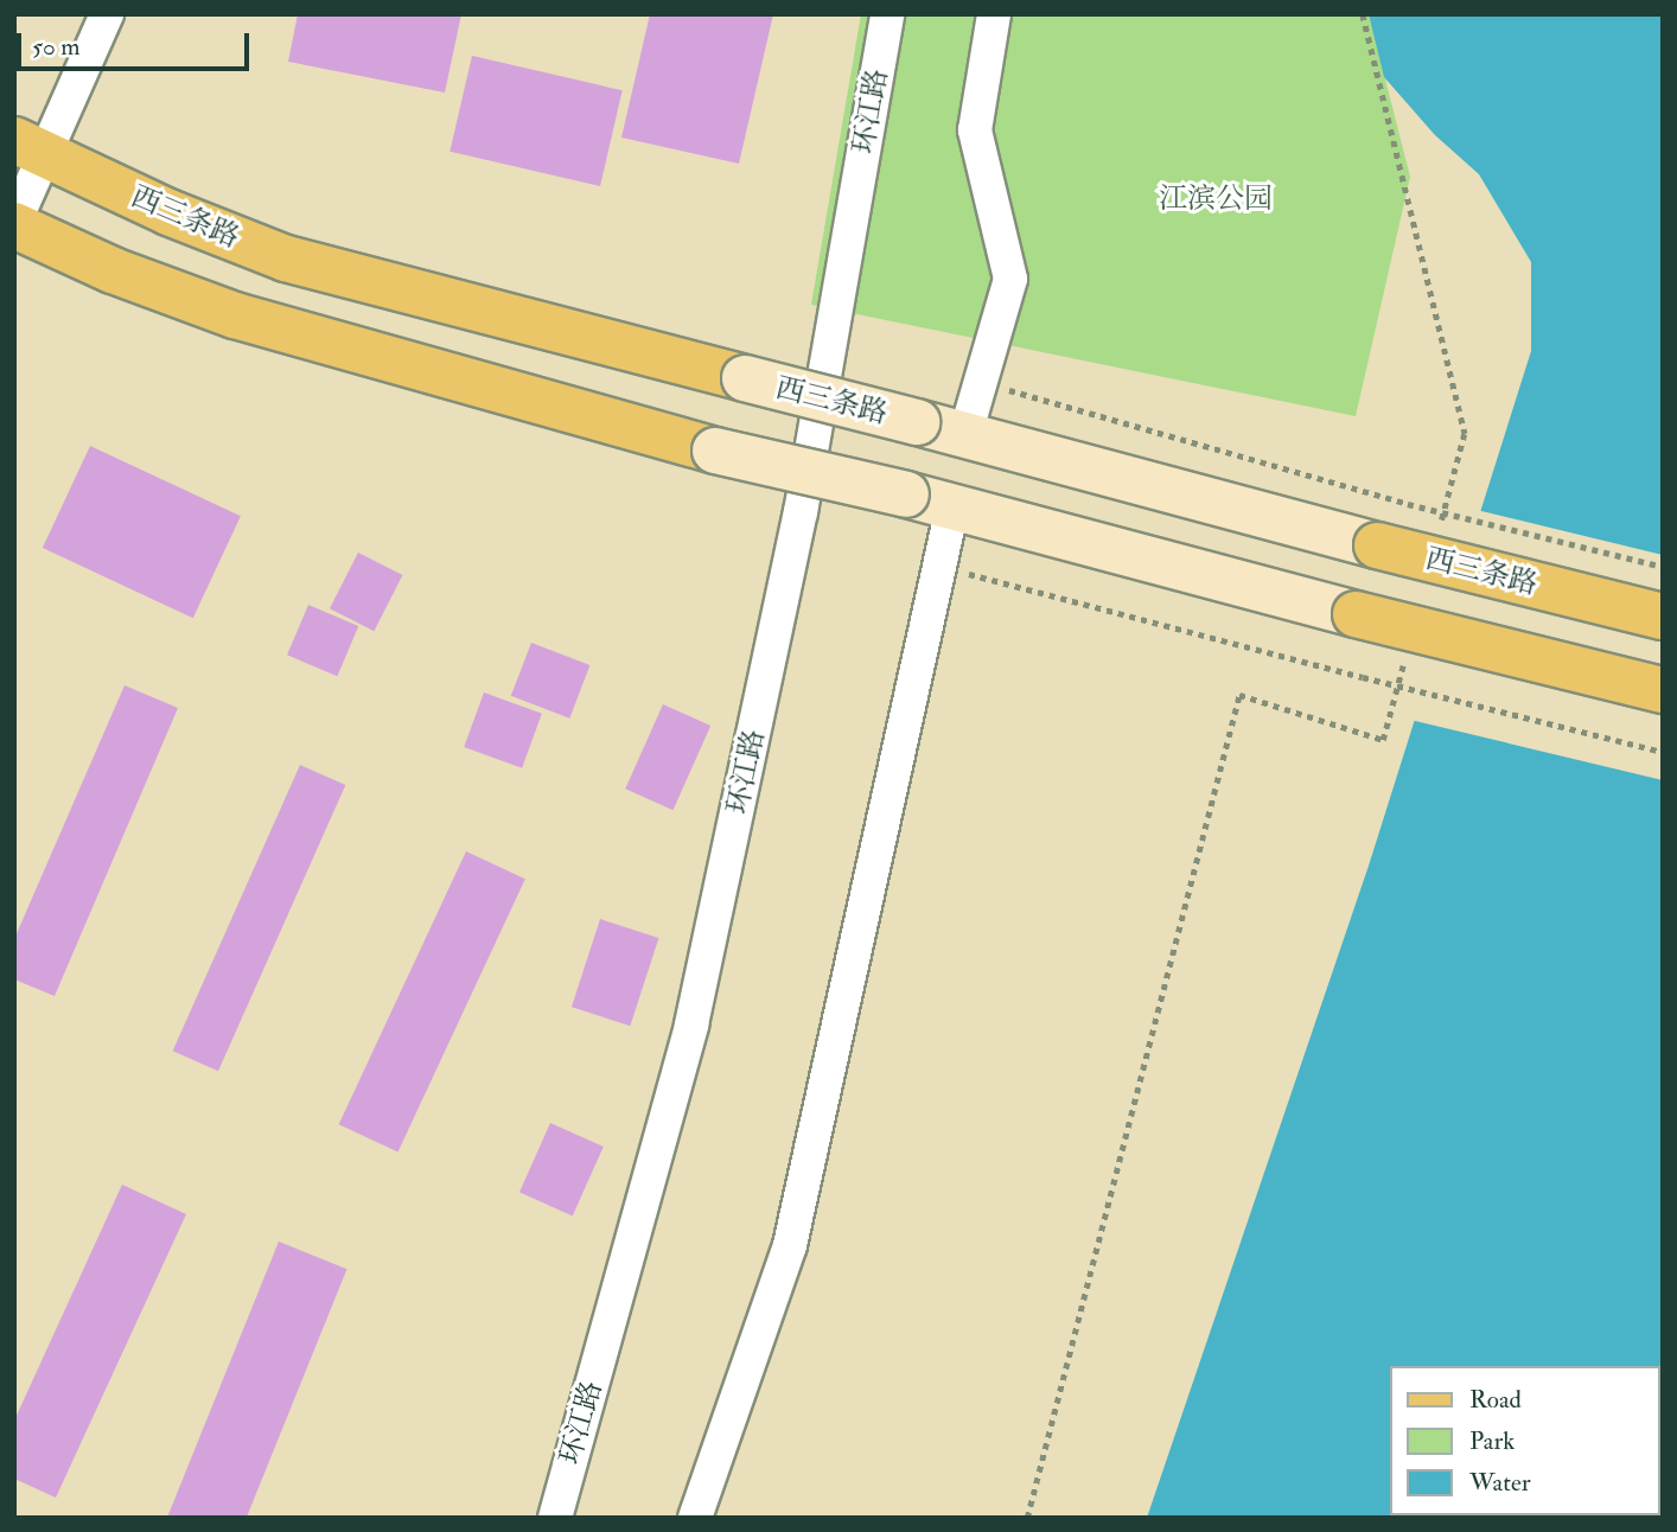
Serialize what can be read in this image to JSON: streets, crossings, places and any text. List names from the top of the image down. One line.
{"streets":{"main road":["西三条路"],"street":["环江路"]},"parks":["江滨公园"],"legend":["Road","Park","Water"],"scale_bar":"50 m"}
